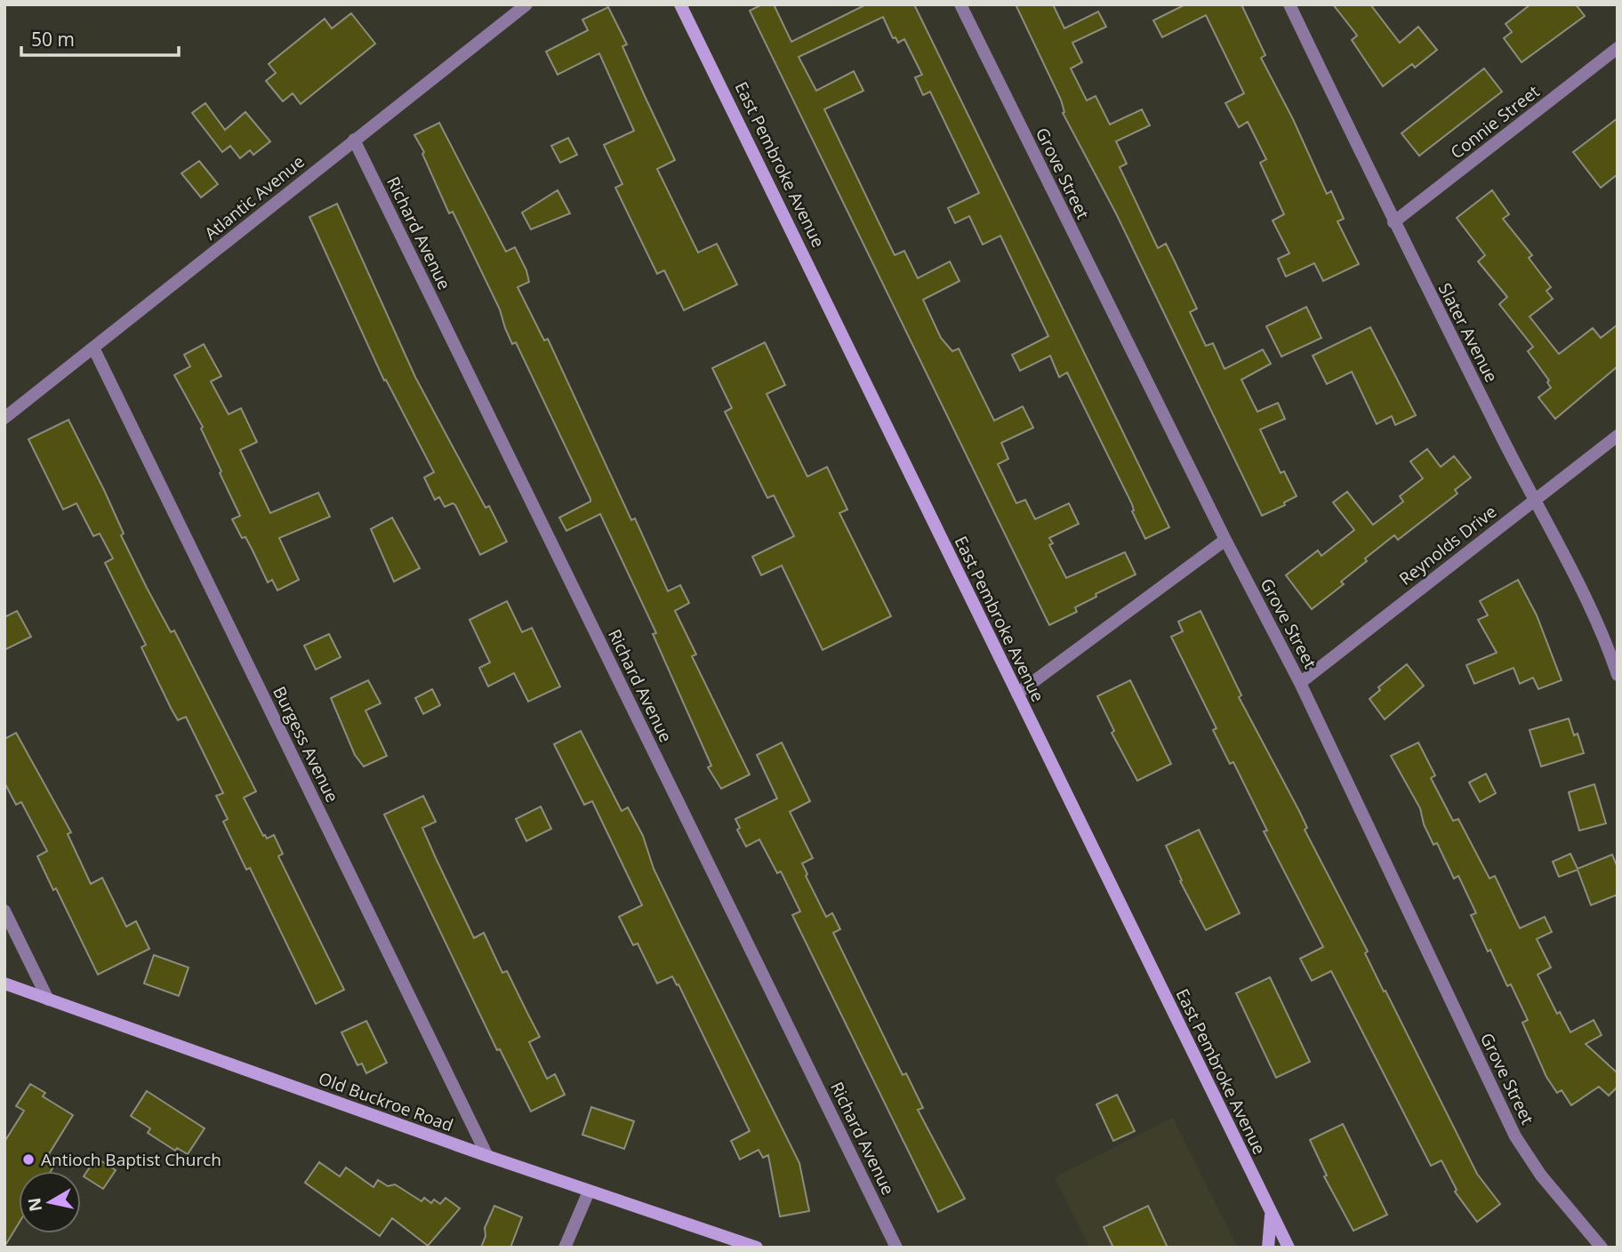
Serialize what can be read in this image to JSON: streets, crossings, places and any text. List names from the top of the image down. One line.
{"streets":{"main road":["East Pembroke Avenue","Old Buckroe Road"],"street":["Connie Street","Grove Street","Atlantic Avenue","Richard Avenue","Slater Avenue","Reynolds Drive","Burgess Avenue"]},"crossings":[["Connie Street","Slater Avenue"],["Grove Street","Reynolds Drive"],["Atlantic Avenue","Richard Avenue"],["Atlantic Avenue","Burgess Avenue"],["Slater Avenue","Reynolds Drive"],["Burgess Avenue","Old Buckroe Road"]],"places":["Antioch Baptist Church"],"scale_bar":"50 m","north":"left"}
